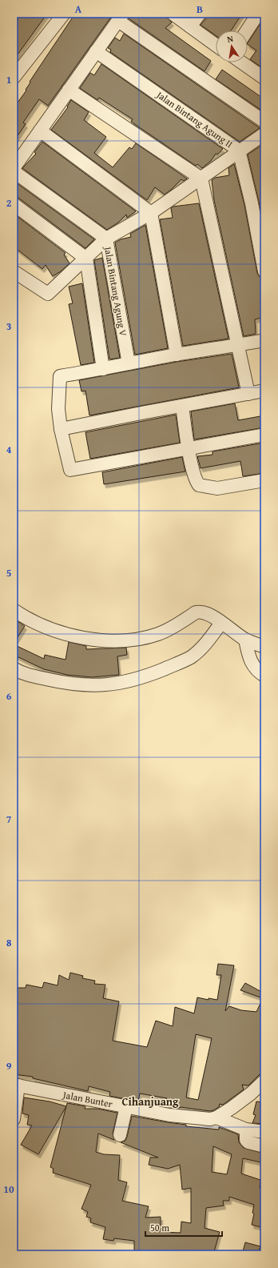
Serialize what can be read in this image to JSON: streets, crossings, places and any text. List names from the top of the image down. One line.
{"streets":{"street":["Jalan Bintang Agung II","Jalan Bintang Agung V","Jalan Bunter"]},"districts":["Cihanjuang"],"scale_bar":"50 m","north":"top","grid":{"columns":["A","B"],"rows":["1","2","3","4","5","6","7","8","9","10"]}}
